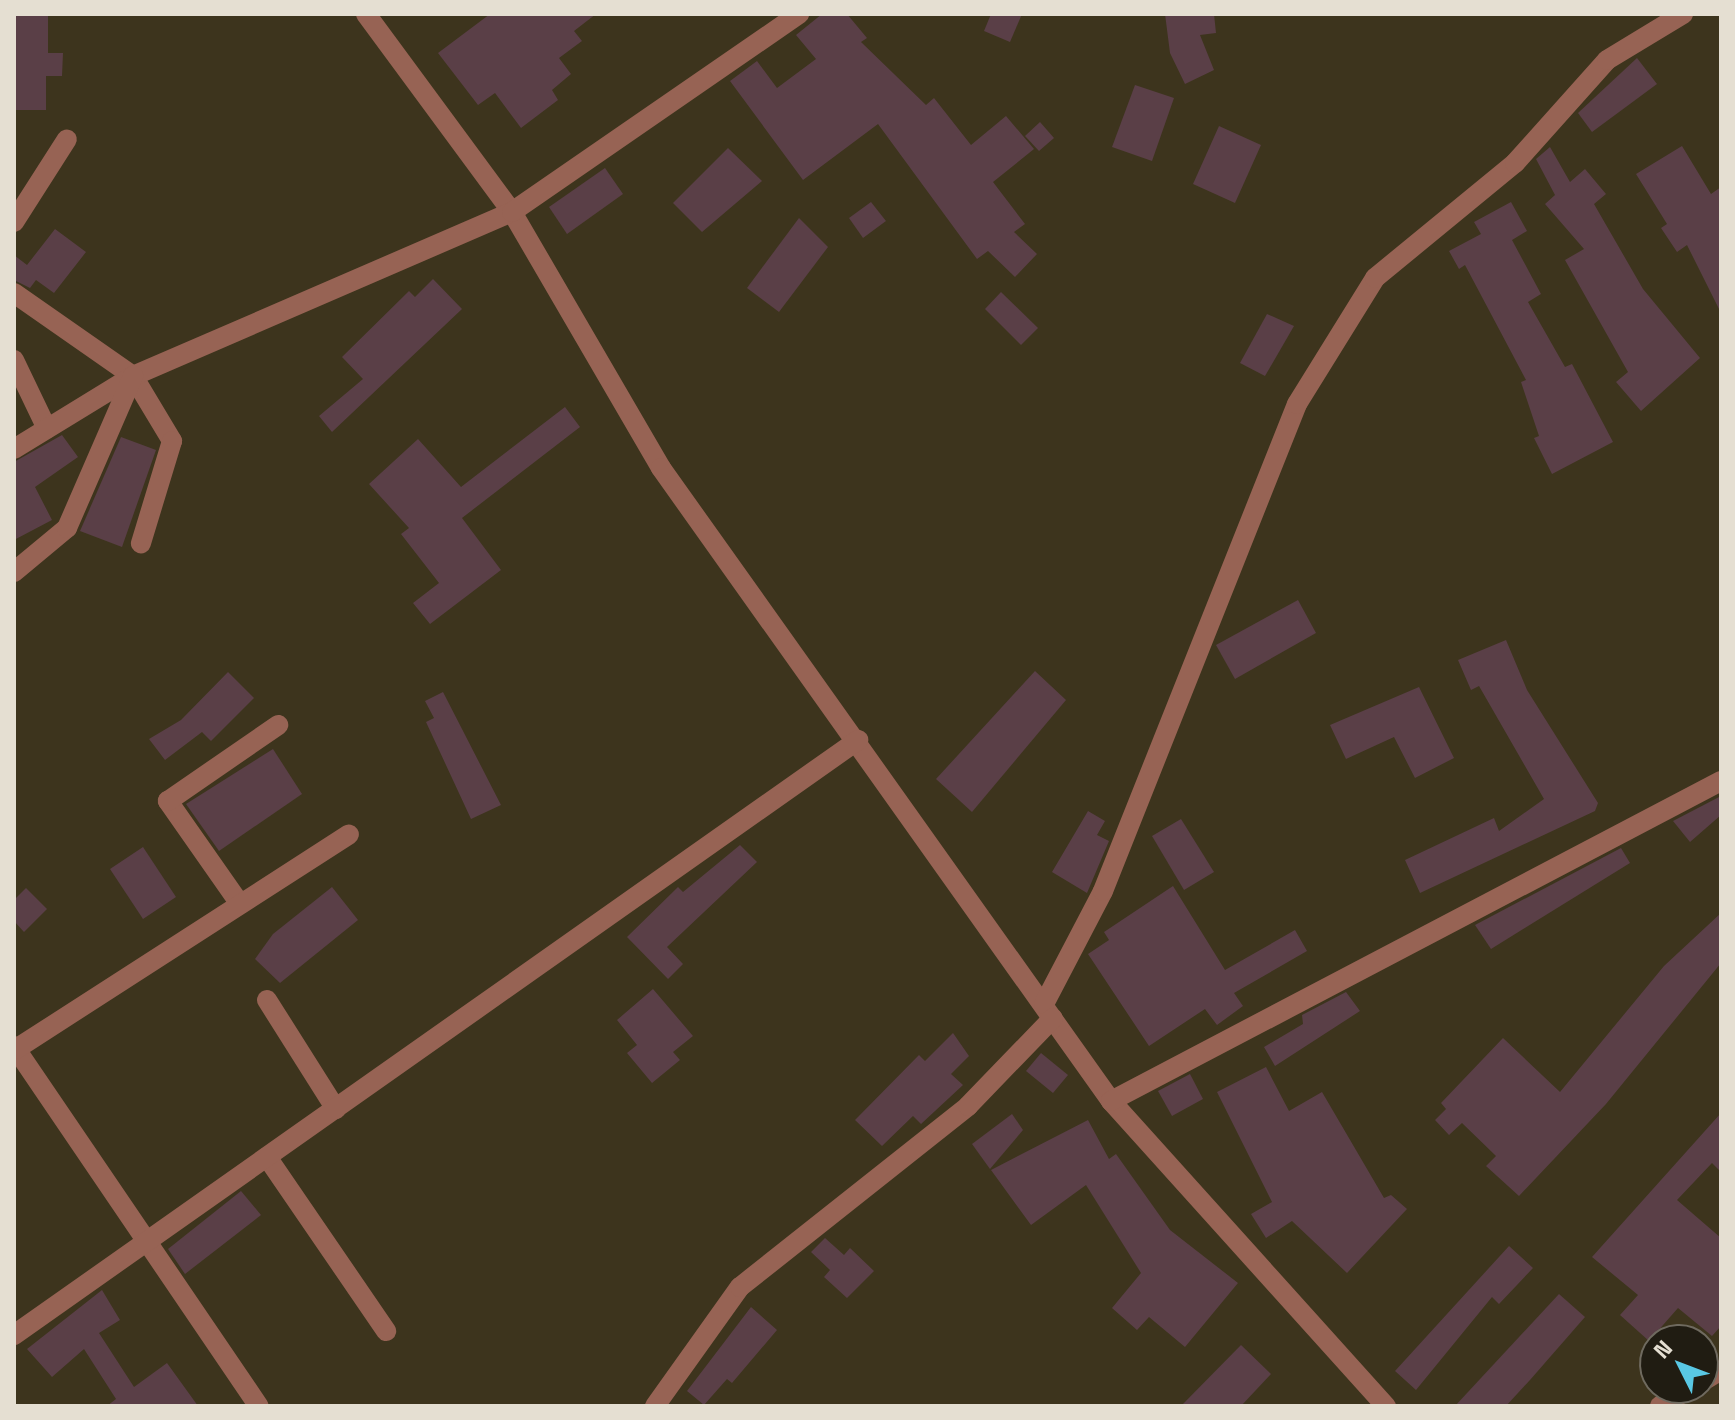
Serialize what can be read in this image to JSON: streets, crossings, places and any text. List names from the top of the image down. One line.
{"north":"top left"}
